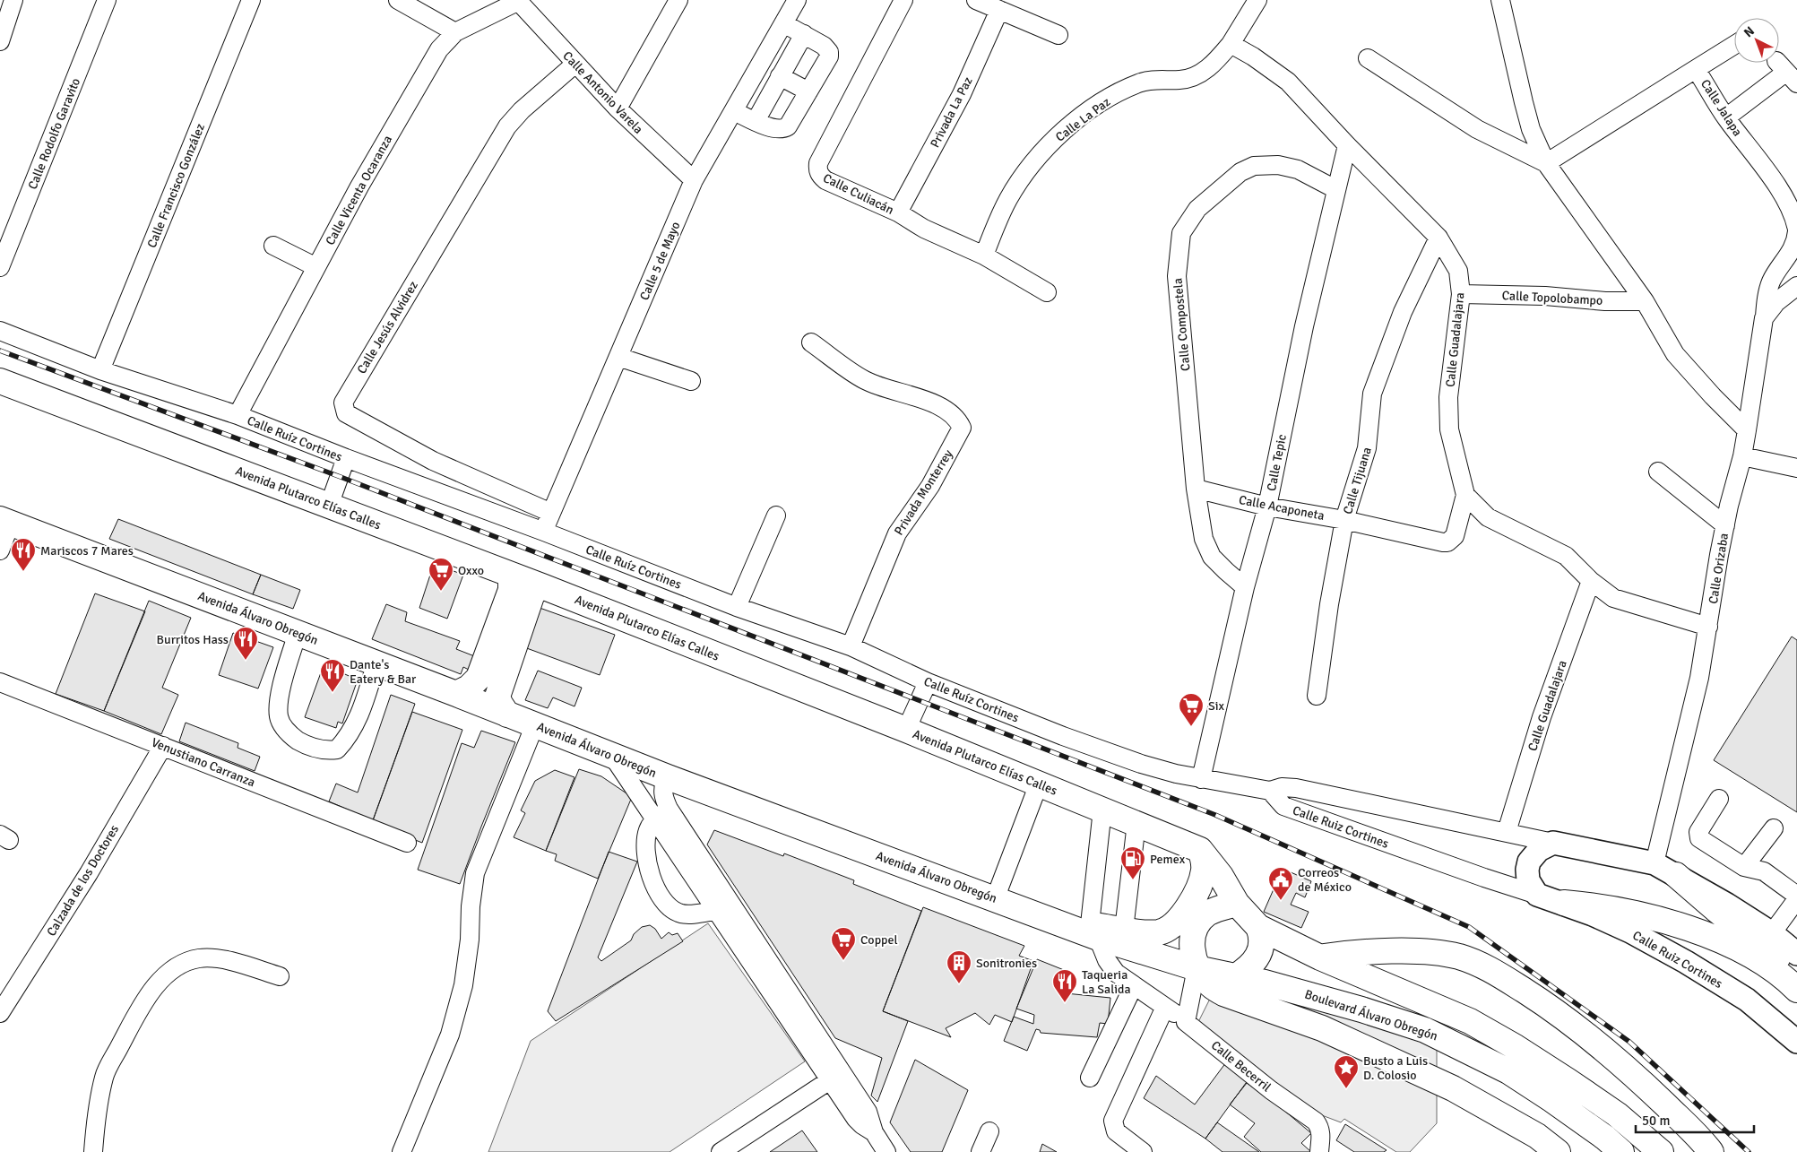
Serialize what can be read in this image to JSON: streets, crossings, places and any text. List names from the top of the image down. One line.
{"streets":{"highway":["Avenida Plutarco Elías Calles","Avenida Álvaro Obregón","Boulevard Álvaro Obregón"],"main road":["Calle Ruiz Cortines"],"street":["Calle Antonio Varela","Calle Jalapa","Privada La Paz","Calle La Paz","Calle Rodolfo Garavito","Calle Francisco González","Calle Vicenta Ocaranza","Calle Culiacán","Calle 5 de Mayo","Calle Topolobampo","Calle Compostela","Calle Jesús Alvidrez","Calle Guadalajara","Calle Ruíz Cortines","Calle Tepic","Calle Tijuana","Privada Monterrey","Calle Acaponeta","Calle Orizaba","Venustiano Carranza","Calzada de los Doctores","Calle Becerril"]},"crossings":[["Calle Antonio Varela","Calle Vicenta Ocaranza"],["Calle Antonio Varela","Calle 5 de Mayo"],["Calle Antonio Varela","Calle Jesús Alvidrez"],["Calle Jalapa","Calle Orizaba"],["Privada La Paz","Calle Culiacán"],["Calle La Paz","Calle Culiacán"],["Calle La Paz","Calle Guadalajara"],["Calle Francisco González","Calle Ruíz Cortines"],["Calle Vicenta Ocaranza","Calle Ruíz Cortines"],["Calle 5 de Mayo","Calle Jesús Alvidrez"],["Calle 5 de Mayo","Calle Ruíz Cortines"],["Calle Topolobampo","Calle Guadalajara"],["Calle Compostela","Calle Tepic"],["Calle Compostela","Calle Acaponeta"],["Calle Guadalajara","Calle Tepic"],["Calle Guadalajara","Calle Tijuana"],["Calle Guadalajara","Calle Acaponeta"],["Calle Guadalajara","Calle Ruiz Cortines"],["Calle Ruíz Cortines","Calle Tepic"],["Calle Ruíz Cortines","Privada Monterrey"],["Calle Ruíz Cortines","Calle Ruiz Cortines"],["Calle Tepic","Calle Acaponeta"],["Calle Tijuana","Calle Acaponeta"],["Avenida Plutarco Elías Calles","Avenida Álvaro Obregón"],["Avenida Plutarco Elías Calles","Boulevard Álvaro Obregón"],["Calle Orizaba","Calle Ruiz Cortines"],["Avenida Álvaro Obregón","Boulevard Álvaro Obregón"],["Avenida Álvaro Obregón","Calle Becerril"],["Venustiano Carranza","Calzada de los Doctores"]],"places":{"restaurant":["Mariscos 7 Mares","Burritos Hass","Dante's Eatery & Bar","Taqueria La Salida"],"supermarket":["Oxxo","Six","Coppel"],"fuel station":["Pemex"],"public building":["Correos de México"],"building":["Sonitronies"],"place":["Busto a Luis D. Colosio"]},"scale_bar":"50 m","north":"top left"}
